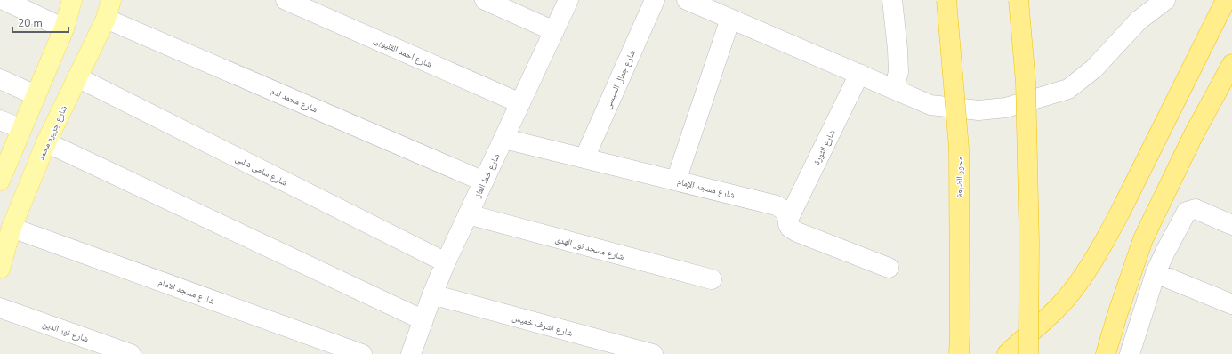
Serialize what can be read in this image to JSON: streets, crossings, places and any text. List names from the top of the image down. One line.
{"streets":{"highway":["محور الضبعة"],"main road":["شارع جزيره محمد"],"street":["شارع احمد القليوبى","شارع جمال السيسى","شارع محمد ادم","شارع الثورة","شارع سامى شلبى","شارع خط الغاز","شارع مسجد الإمام","شارع مسجد نور الهدى","شارع مسجد الامام","شارع اشرف خميس","شارع نور الدين"]},"crossings":[["شارع احمد القليوبى","شارع خط الغاز"],["شارع جمال السيسى","شارع مسجد الإمام"],["شارع محمد ادم","شارع جزيره محمد"],["شارع محمد ادم","شارع خط الغاز"],["شارع جزيره محمد","شارع سامى شلبى"],["شارع جزيره محمد","شارع مسجد الامام"],["شارع الثورة","شارع مسجد الإمام"],["شارع سامى شلبى","شارع خط الغاز"],["شارع خط الغاز","شارع مسجد الإمام"],["شارع خط الغاز","شارع مسجد نور الهدى"],["شارع خط الغاز","شارع اشرف خميس"]],"scale_bar":"20 m"}
